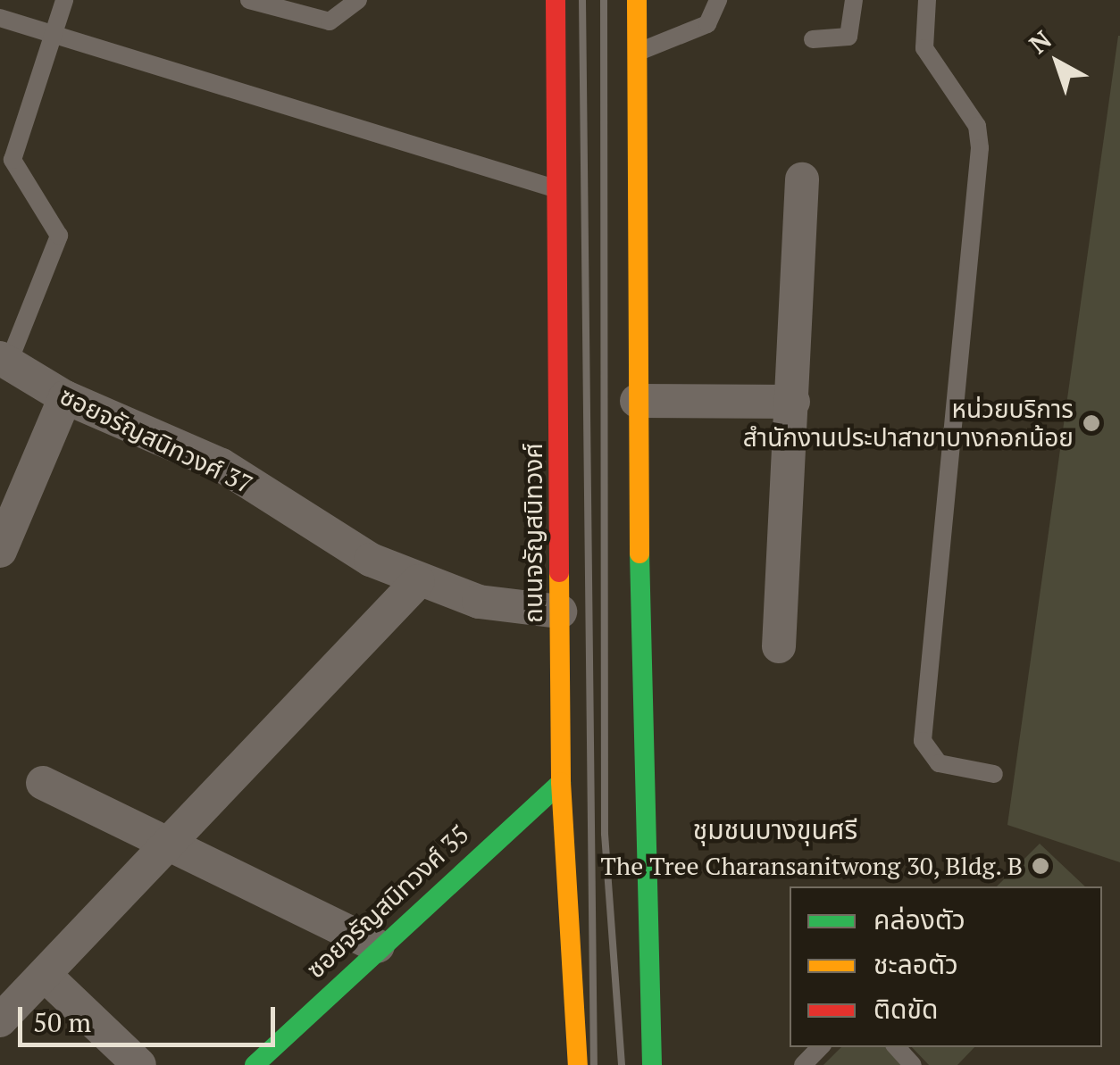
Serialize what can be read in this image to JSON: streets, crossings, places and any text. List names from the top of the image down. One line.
{"streets":{"main road":["ถนนจรัญสนิทวงศ์","ซอยจรัญสนิทวงศ์ 35"],"street":["ซอยจรัญสนิทวงศ์ 37"]},"crossings":[["ซอยจรัญสนิทวงศ์ 37","ถนนจรัญสนิทวงศ์"],["ถนนจรัญสนิทวงศ์","ซอยจรัญสนิทวงศ์ 35"]],"districts":["ชุมชนบางขุนศรี"],"places":["หน่วยบริการ สำนักงานประปาสาขาบางกอกน้อย","The Tree Charansanitwong 30, Bldg. B"],"legend":["คล่องตัว","ชะลอตัว","ติดขัด"],"scale_bar":"50 m","north":"top left"}
